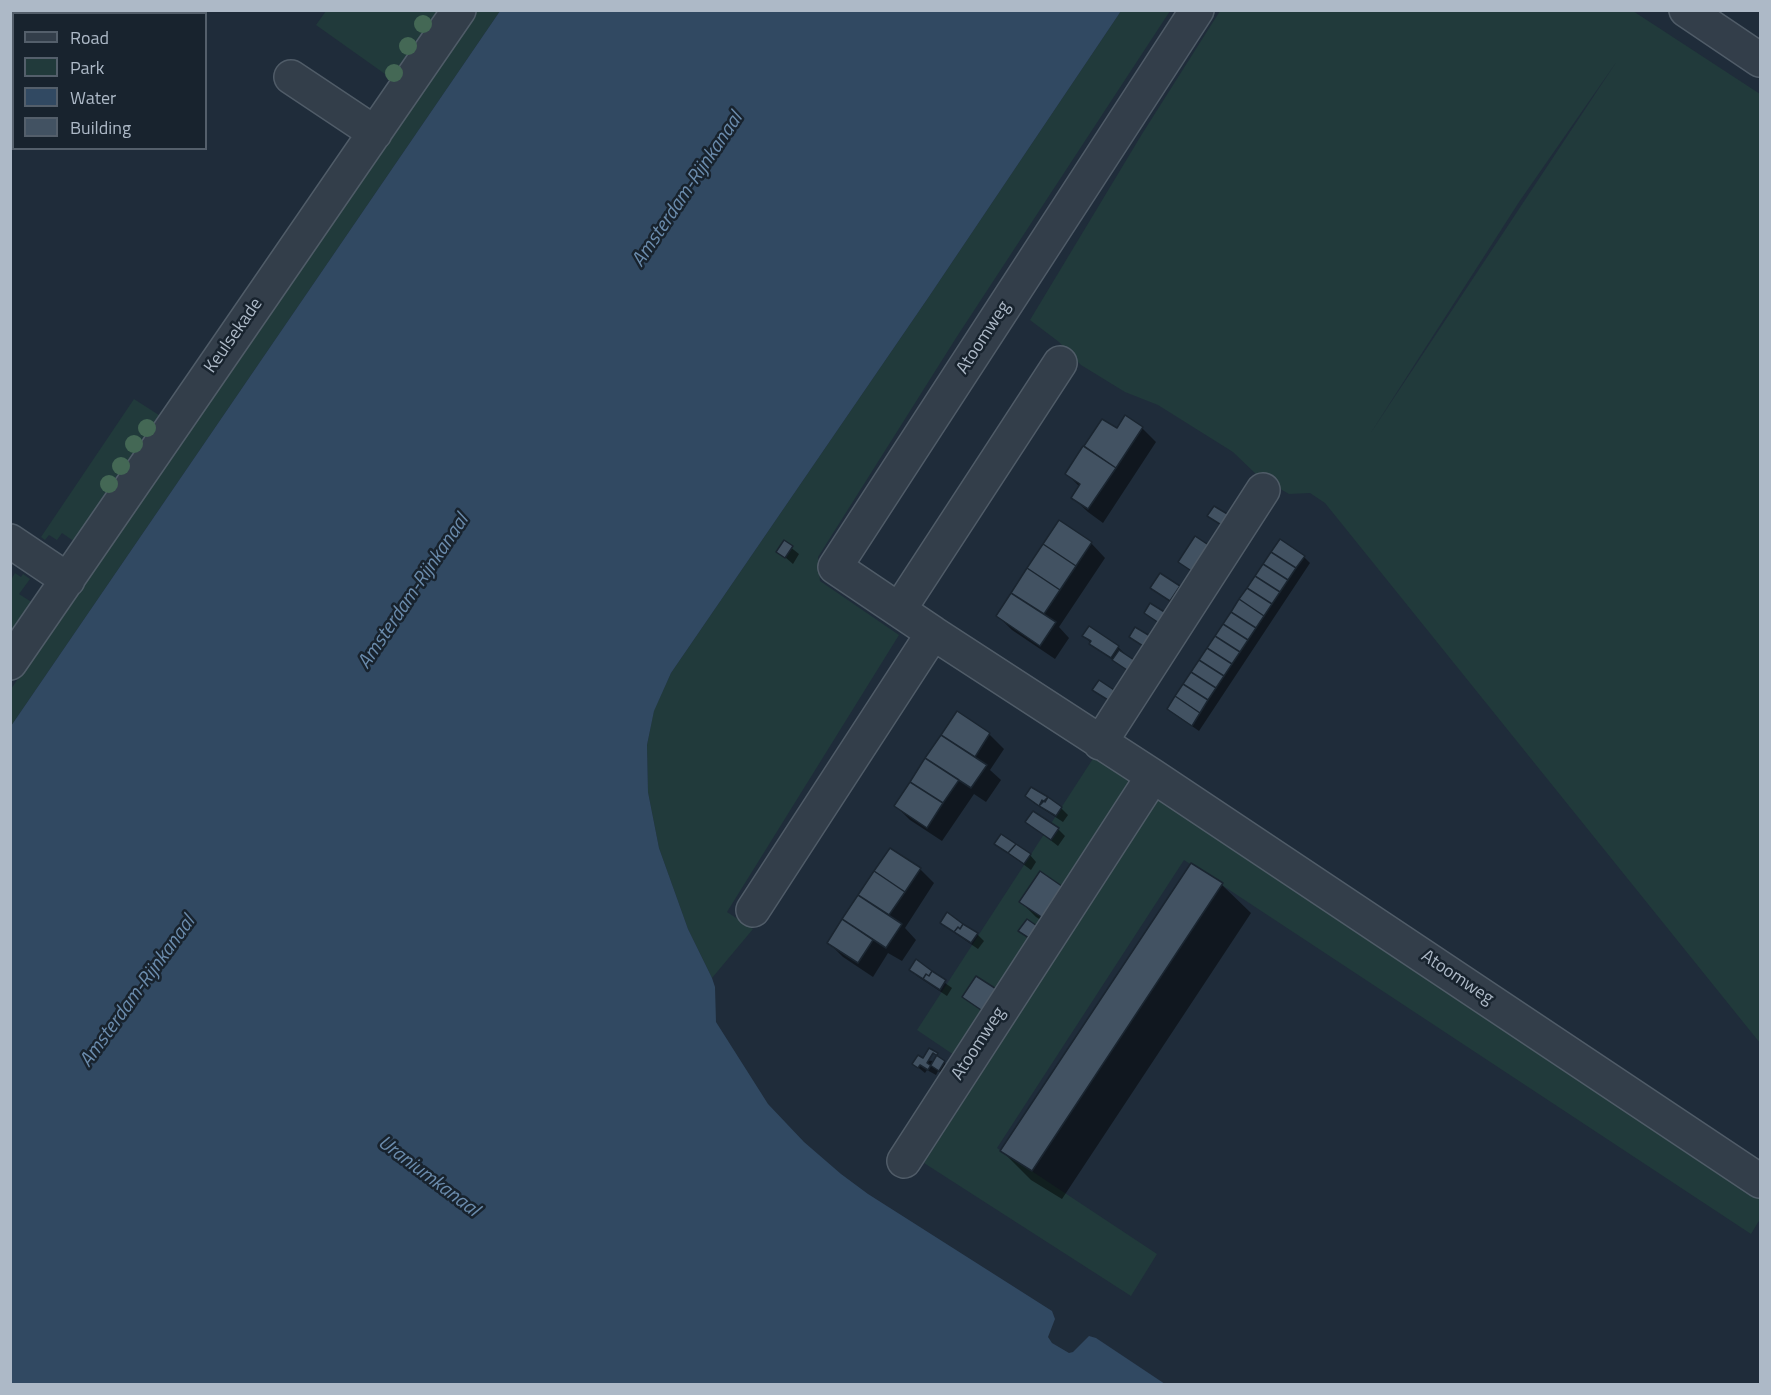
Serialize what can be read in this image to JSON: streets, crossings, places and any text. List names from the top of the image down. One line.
{"streets":{"street":["Keulsekade","Atoomweg"]},"water":["Amsterdam-Rijnkanaal","Uraniumkanaal"],"legend":["Road","Park","Water","Building"]}
